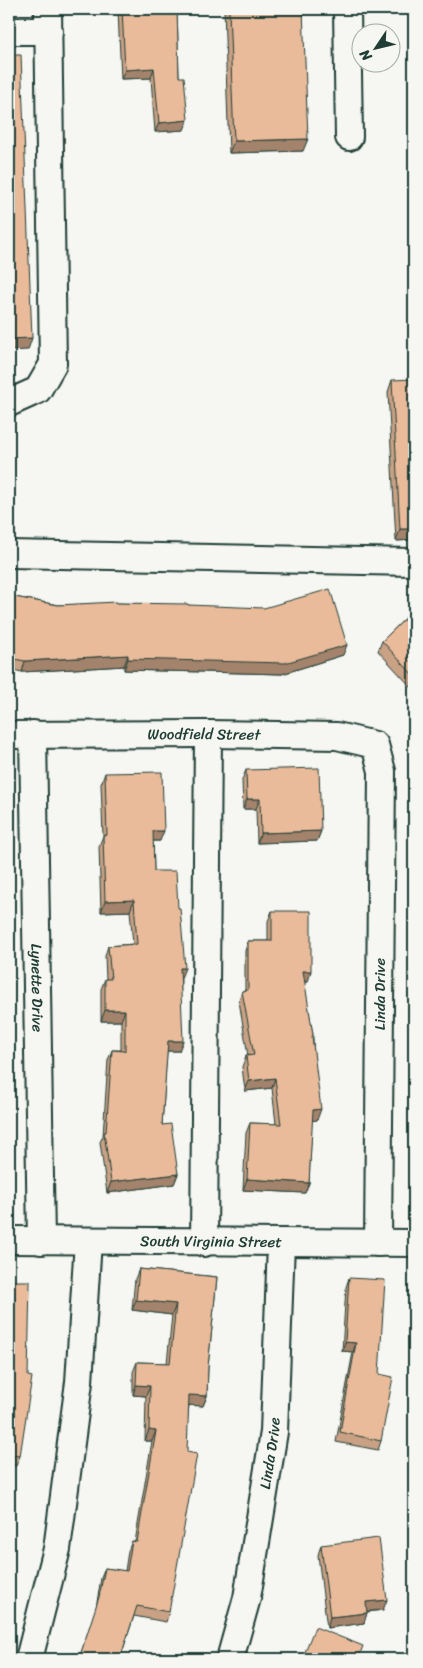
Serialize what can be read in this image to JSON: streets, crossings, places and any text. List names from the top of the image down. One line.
{"streets":{"street":["Woodfield Street","Lynette Drive","Linda Drive","South Virginia Street"]},"crossings":[["Woodfield Street","Lynette Drive"],["Woodfield Street","Linda Drive"],["Lynette Drive","South Virginia Street"],["Linda Drive","South Virginia Street"]],"north":"bottom left"}
